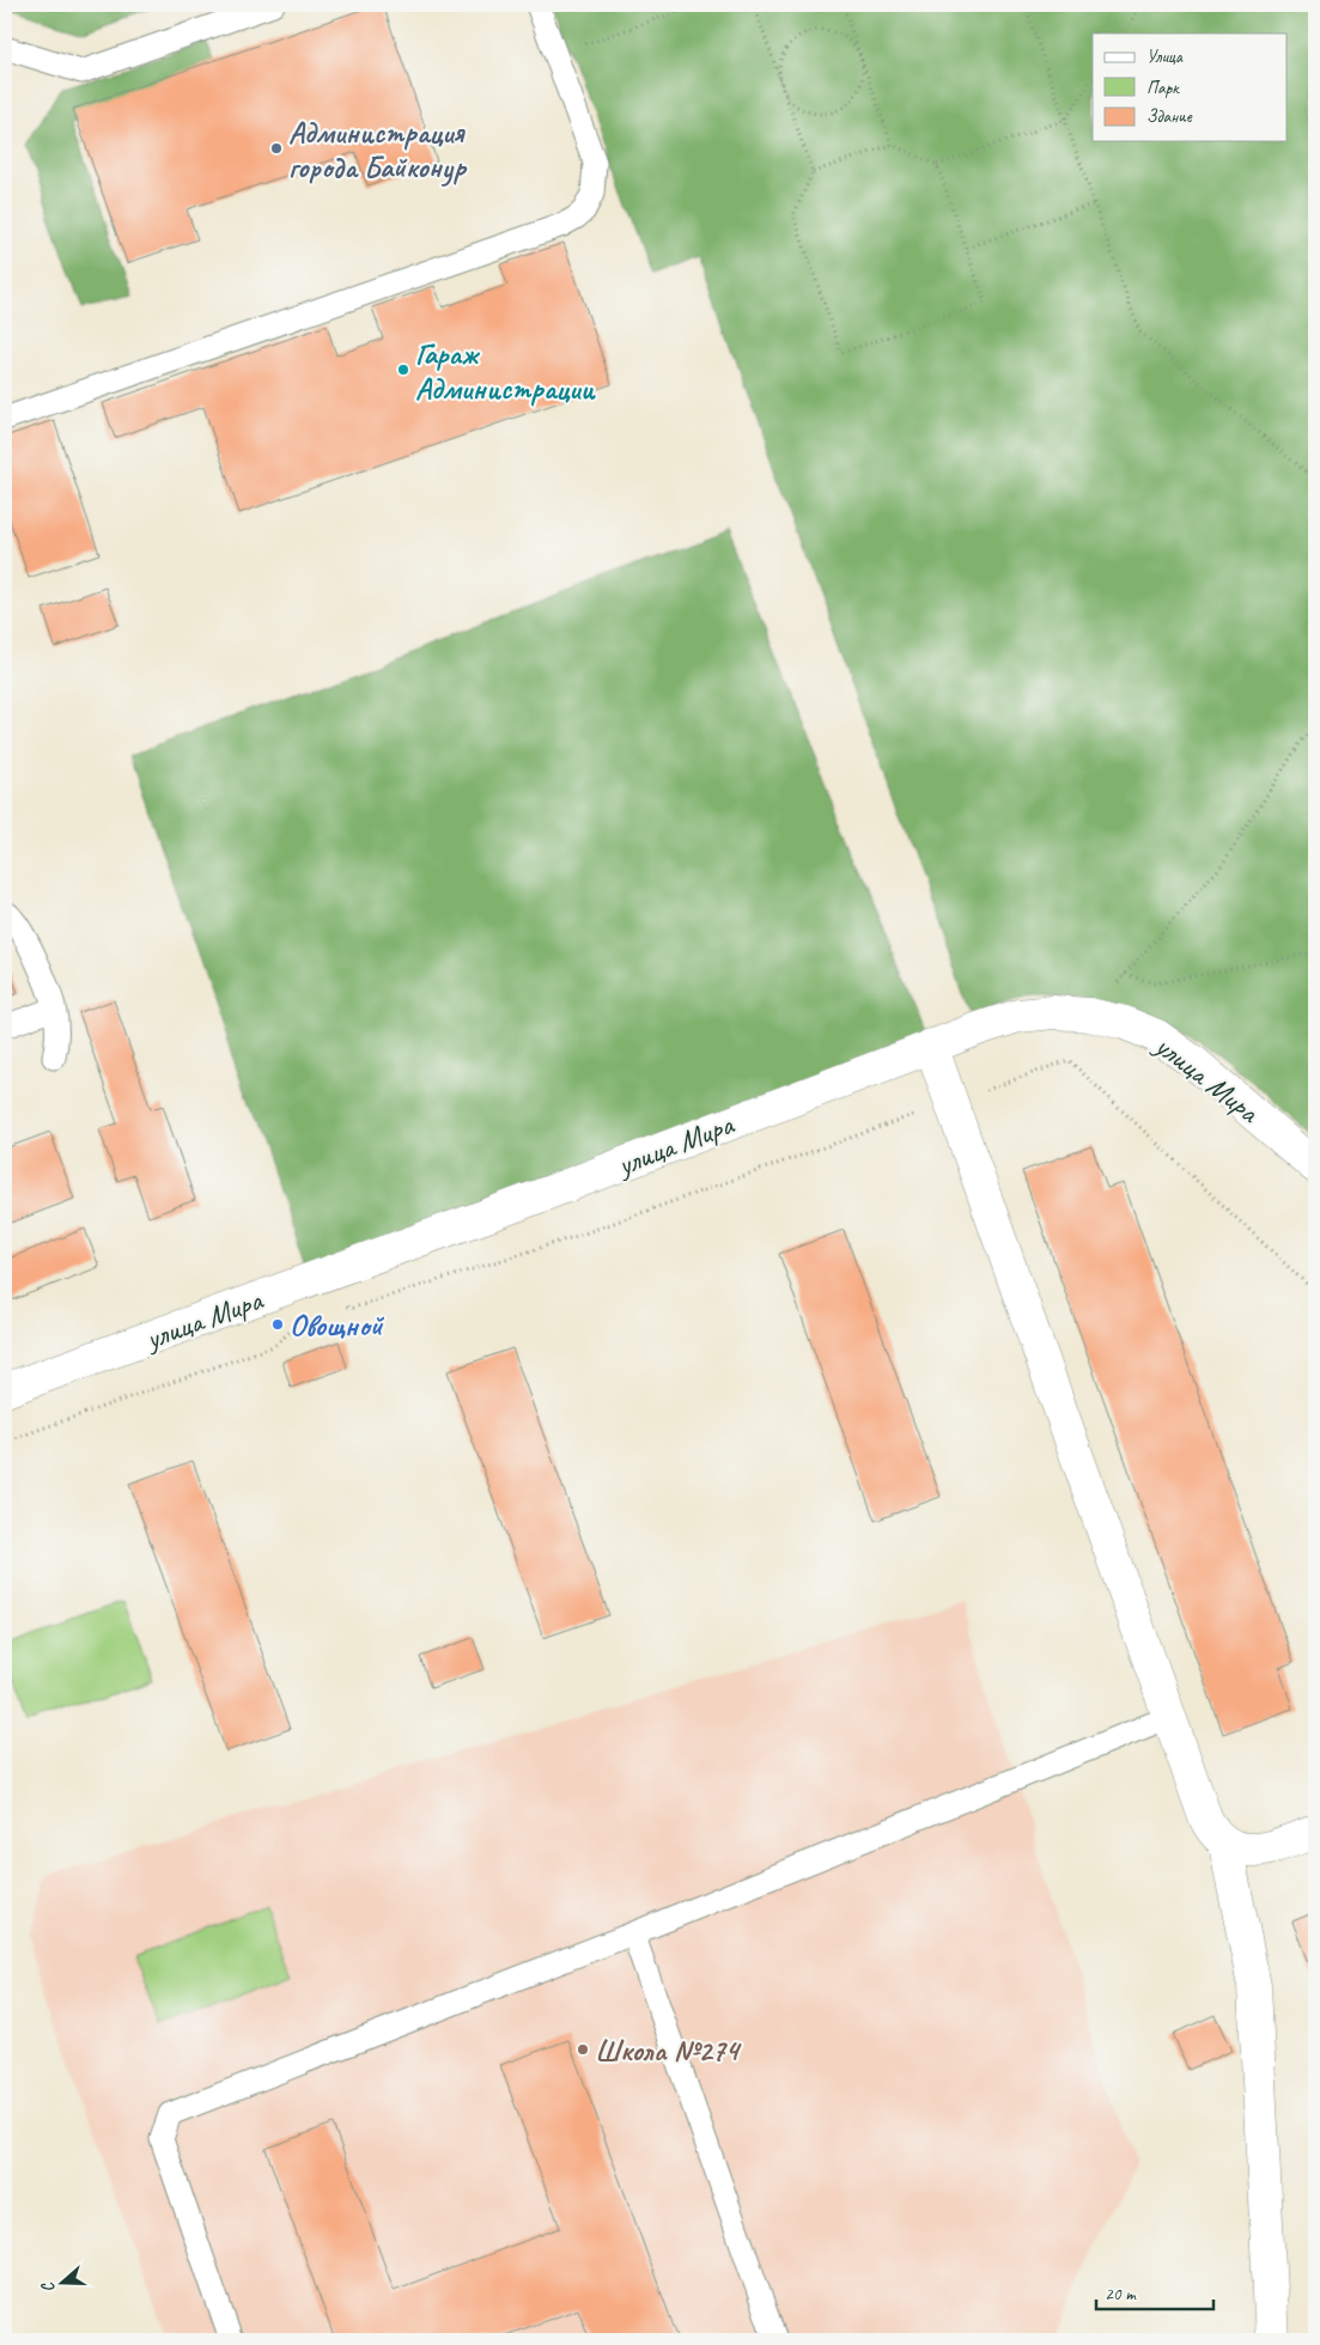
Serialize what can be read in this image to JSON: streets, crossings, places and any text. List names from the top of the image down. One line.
{"streets":{"street":["улица Мира"]},"places":["Администрация города Байконур","Гараж Администрации","Овощной","Школа №274"],"legend":["Улица","Парк","Здание"],"scale_bar":"20 m","north":"left"}
